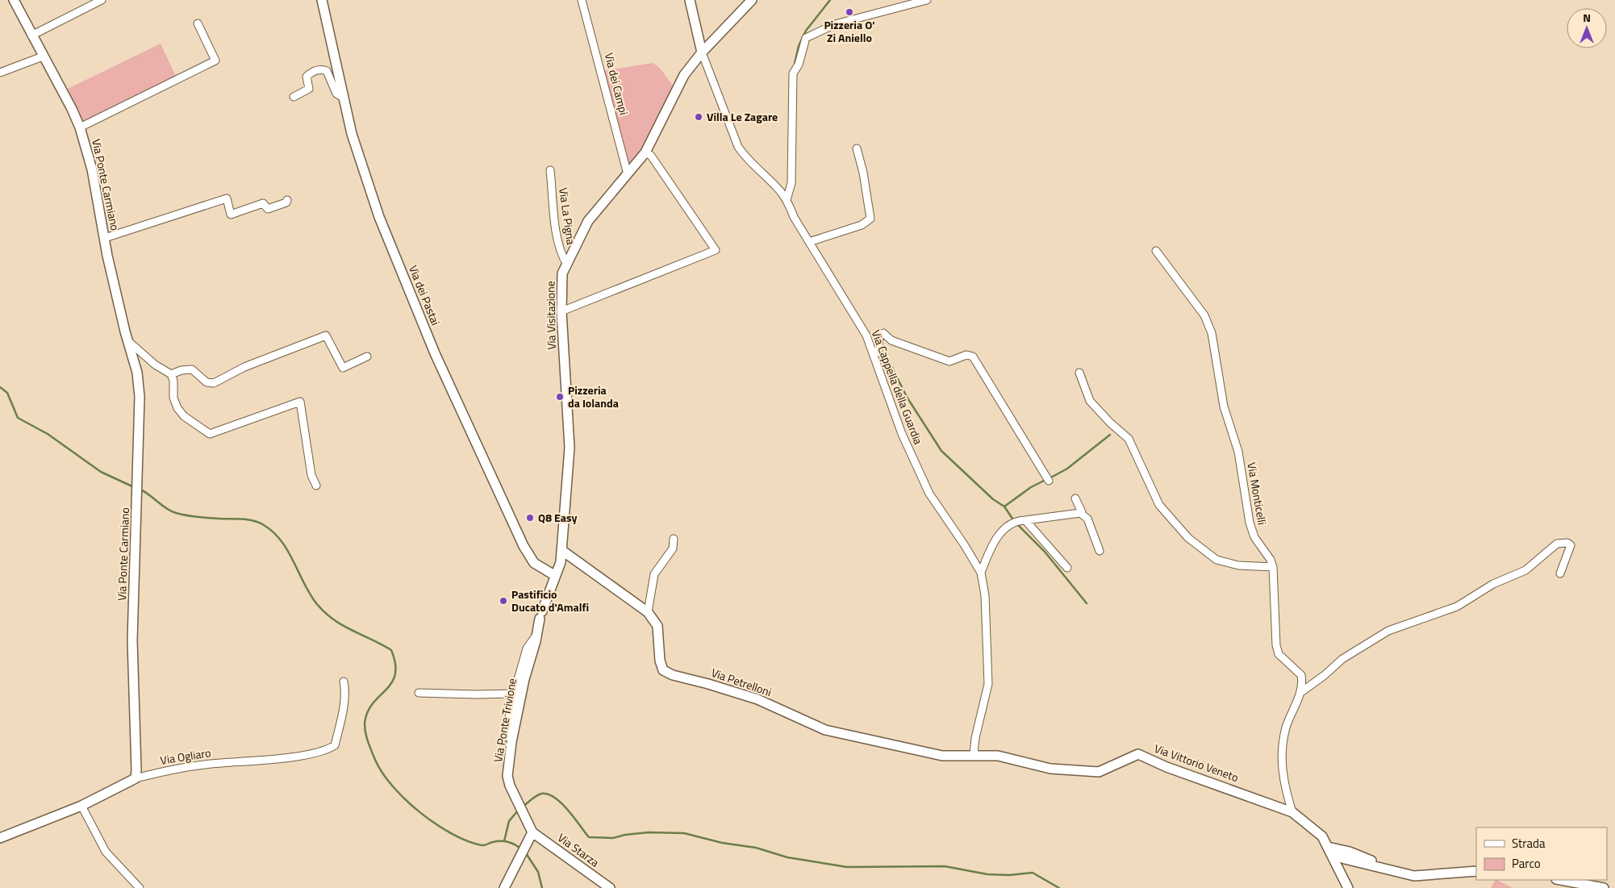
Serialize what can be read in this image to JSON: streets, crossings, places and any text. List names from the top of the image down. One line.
{"streets":{"street":["Via dei Campi","Via Ponte Carmiano","Via La Pigna","Via dei Pastai","Via Visitazione","Via Cappella della Guardia","Via Monticelli","Via Petrelloni","Via Ponte Trivione","Via Ogliaro","Via Vittorio Veneto","Via Starza"]},"crossings":[["Via dei Campi","Via Visitazione"],["Via Ponte Carmiano","Via Ogliaro"],["Via La Pigna","Via Visitazione"],["Via dei Pastai","Via Visitazione"],["Via dei Pastai","Via Ponte Trivione"],["Via Visitazione","Via Cappella della Guardia"],["Via Visitazione","Via Petrelloni"],["Via Visitazione","Via Ponte Trivione"],["Via Cappella della Guardia","Via Petrelloni"],["Via Cappella della Guardia","Via Vittorio Veneto"],["Via Monticelli","Via Vittorio Veneto"],["Via Petrelloni","Via Vittorio Veneto"],["Via Ponte Trivione","Via Starza"]],"places":["Pizzeria O' Zi Aniello","Villa Le Zagare","Pizzeria da Iolanda","Q8 Easy","Pastificio Ducato d'Amalfi"],"legend":["Strada","Parco"],"north":"top"}
